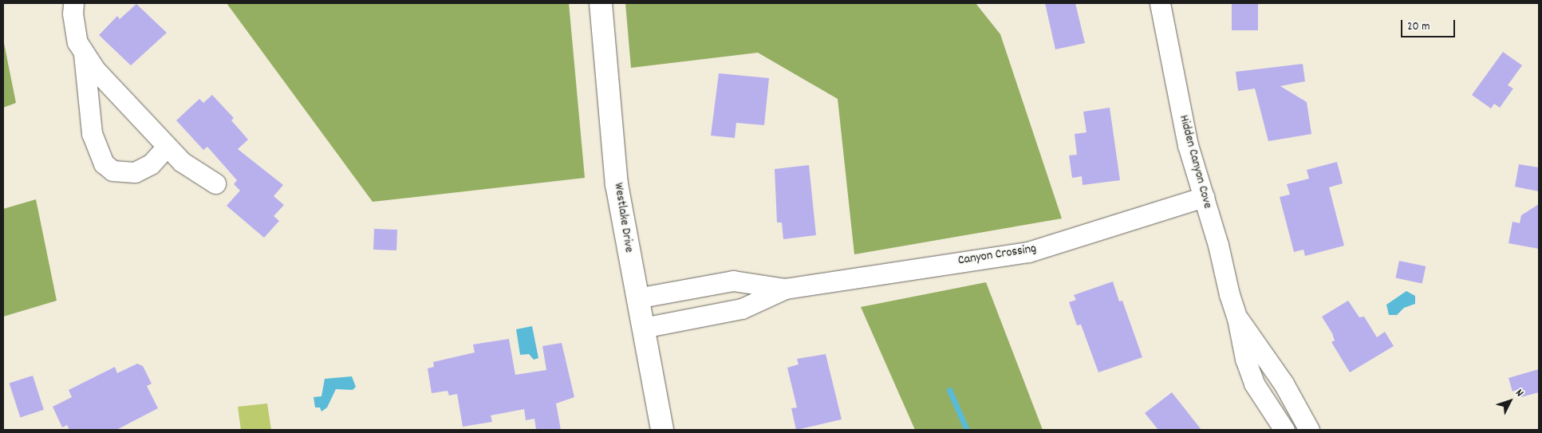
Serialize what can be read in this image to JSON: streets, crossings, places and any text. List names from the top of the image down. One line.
{"streets":{"street":["Hidden Canyon Cove","Westlake Drive","Canyon Crossing"]},"crossings":[["Hidden Canyon Cove","Canyon Crossing"],["Westlake Drive","Canyon Crossing"]],"scale_bar":"20 m","north":"top right"}
